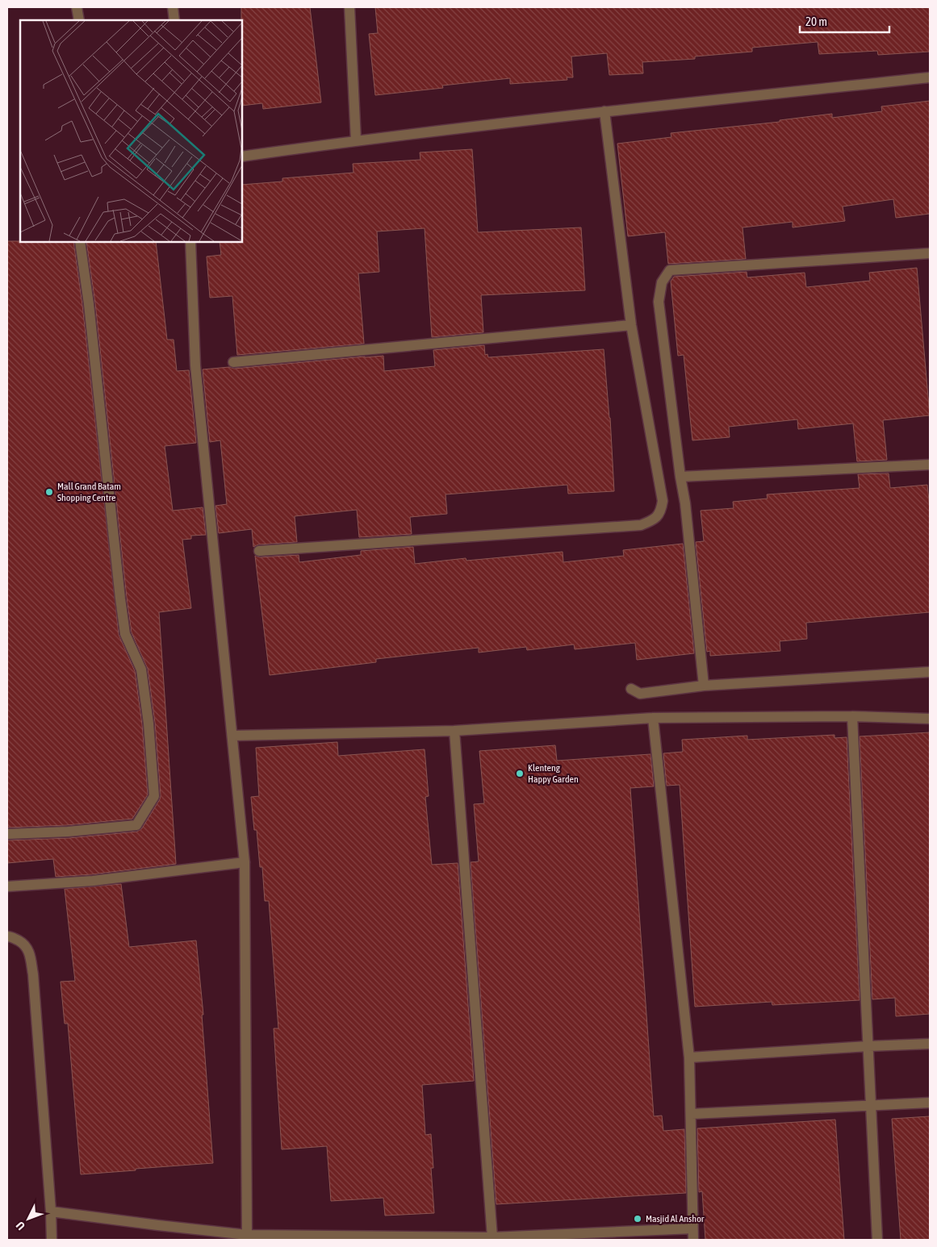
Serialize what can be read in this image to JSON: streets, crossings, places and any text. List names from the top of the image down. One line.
{"places":["Mall Grand Batam Shopping Centre","Klenteng Happy Garden","Masjid Al Anshor"],"scale_bar":"20 m","north":"bottom left"}
